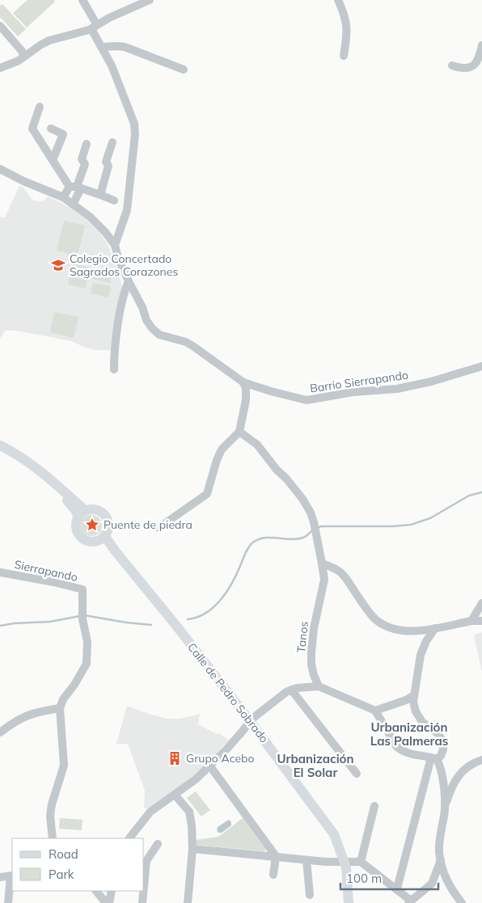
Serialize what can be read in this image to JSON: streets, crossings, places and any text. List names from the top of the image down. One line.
{"streets":{"main road":["Calle de Pedro Sobrado"],"street":["Barrio Sierrapando","Sierrapando","Tanos"]},"districts":["Urbanización Las Palmeras","Urbanización El Solar"],"places":{"school or university":["Colegio Concertado Sagrados Corazones"],"place":["Puente de piedra"],"building":["Grupo Acebo"]},"legend":["Road","Park"],"scale_bar":"100 m"}
